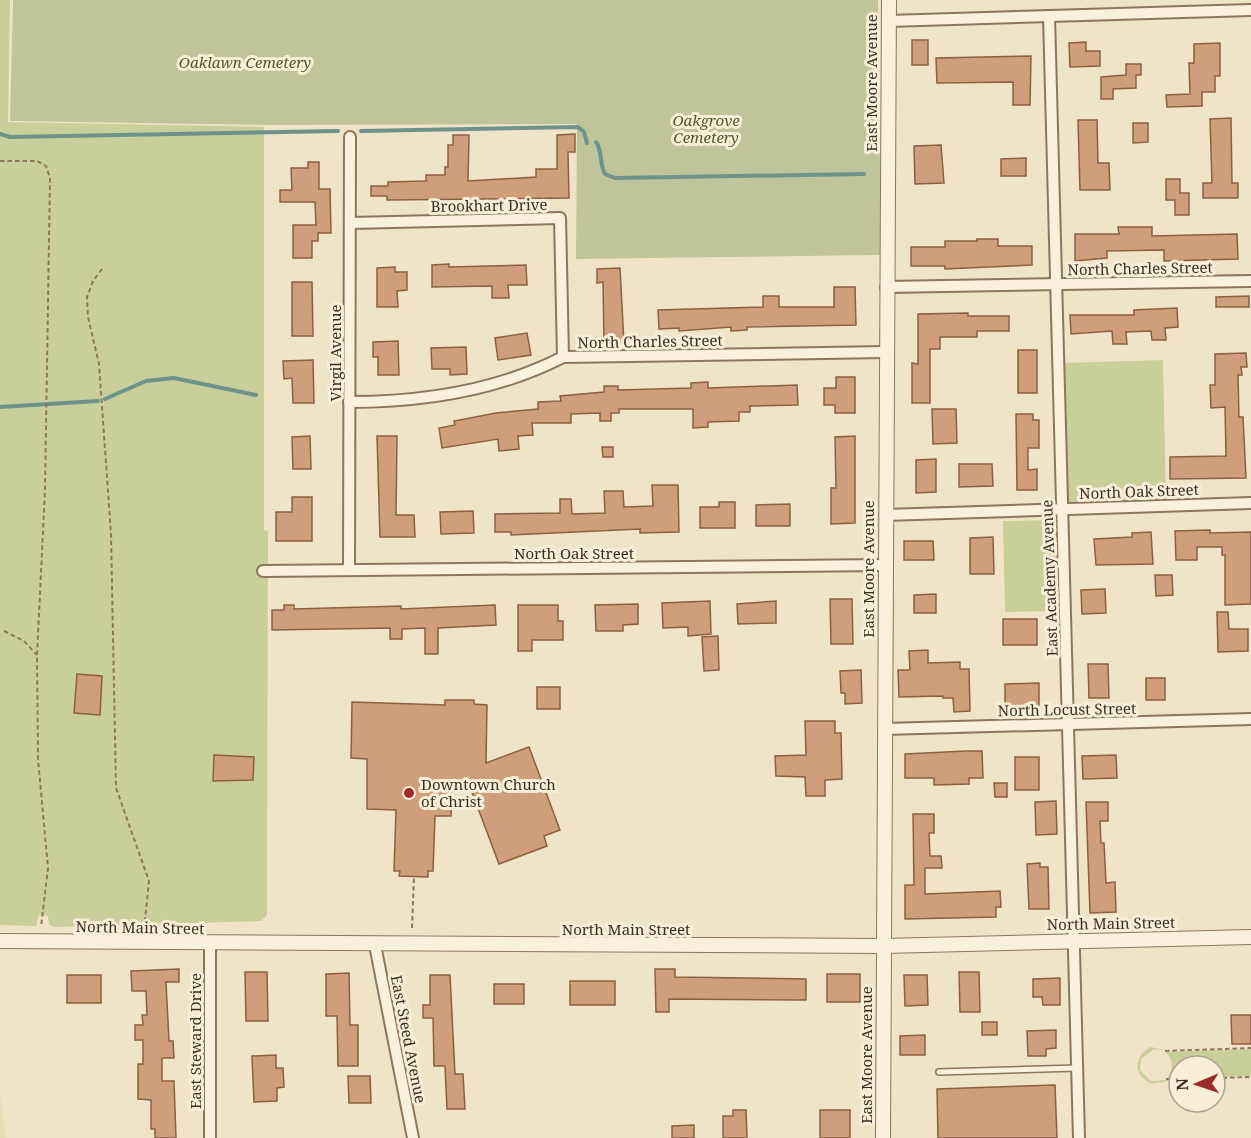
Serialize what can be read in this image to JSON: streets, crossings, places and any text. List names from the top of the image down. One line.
{"streets":{"street":["East Moore Avenue","Brookhart Drive","North Charles Street","Virgil Avenue","North Oak Street","East Academy Avenue","North Locust Street","North Main Street","East Steed Avenue","East Steward Drive"]},"crossings":[["East Moore Avenue","North Charles Street"],["East Moore Avenue","North Oak Street"],["East Moore Avenue","North Locust Street"],["East Moore Avenue","North Main Street"],["Brookhart Drive","North Charles Street"],["Brookhart Drive","Virgil Avenue"],["North Charles Street","Virgil Avenue"],["North Charles Street","East Academy Avenue"],["Virgil Avenue","North Oak Street"],["North Oak Street","East Academy Avenue"],["East Academy Avenue","North Locust Street"],["East Academy Avenue","North Main Street"],["North Main Street","East Steed Avenue"],["North Main Street","East Steward Drive"]],"parks":["Oaklawn Cemetery","Oakgrove Cemetery"],"places":["Downtown Church of Christ"],"north":"left"}
